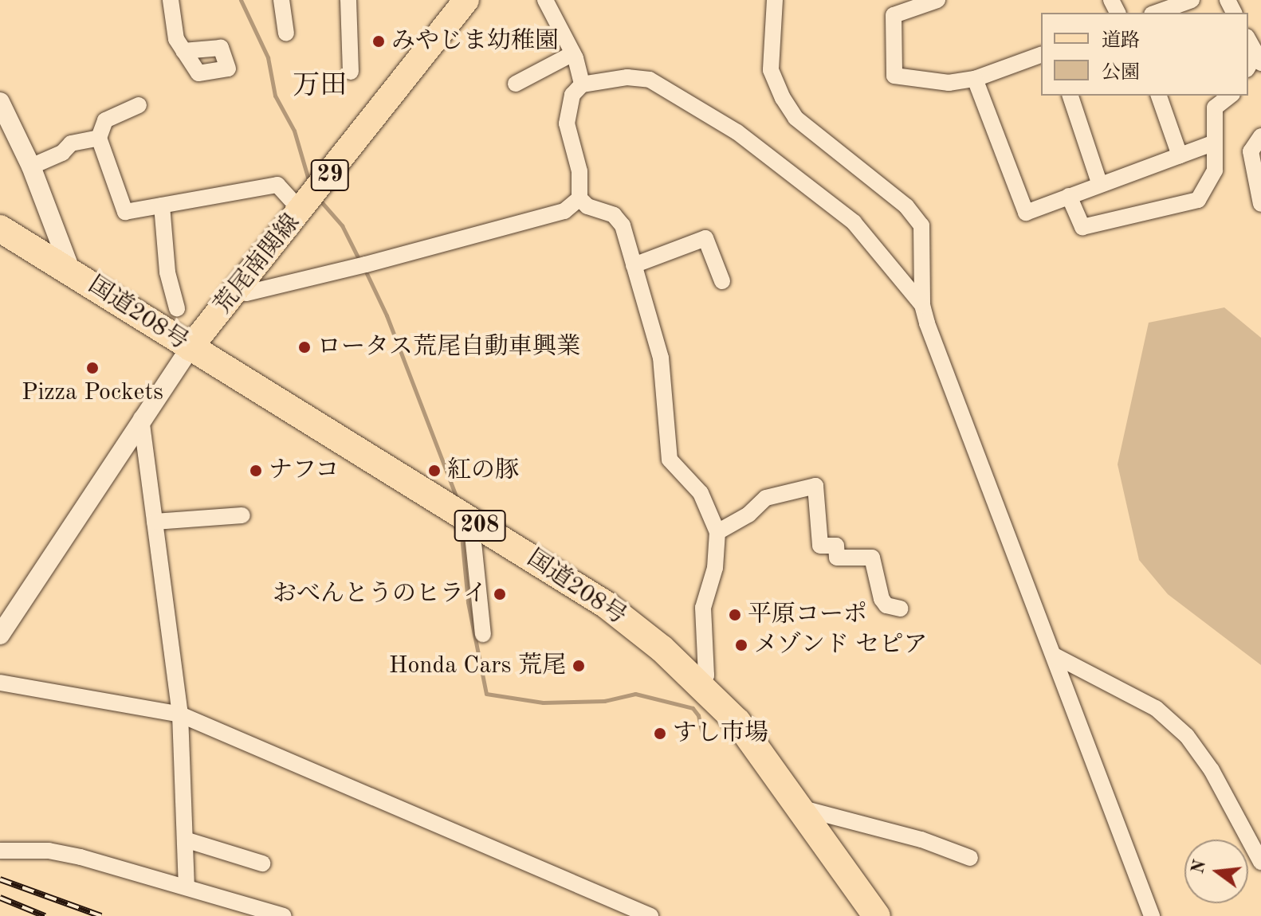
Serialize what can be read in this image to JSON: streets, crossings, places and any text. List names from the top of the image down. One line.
{"streets":{"highway":["国道208号","208"],"main road":["29","荒尾南関線"]},"crossings":[["荒尾南関線","国道208号"]],"districts":["万田"],"places":["みやじま幼稚園","ロータス荒尾自動車興業","Pizza Pockets","ナフコ","紅の豚","おべんとうのヒライ","平原コーポ","メゾンド セピア","Honda Cars 荒尾","すし市場"],"legend":["道路","公園"],"north":"left"}
